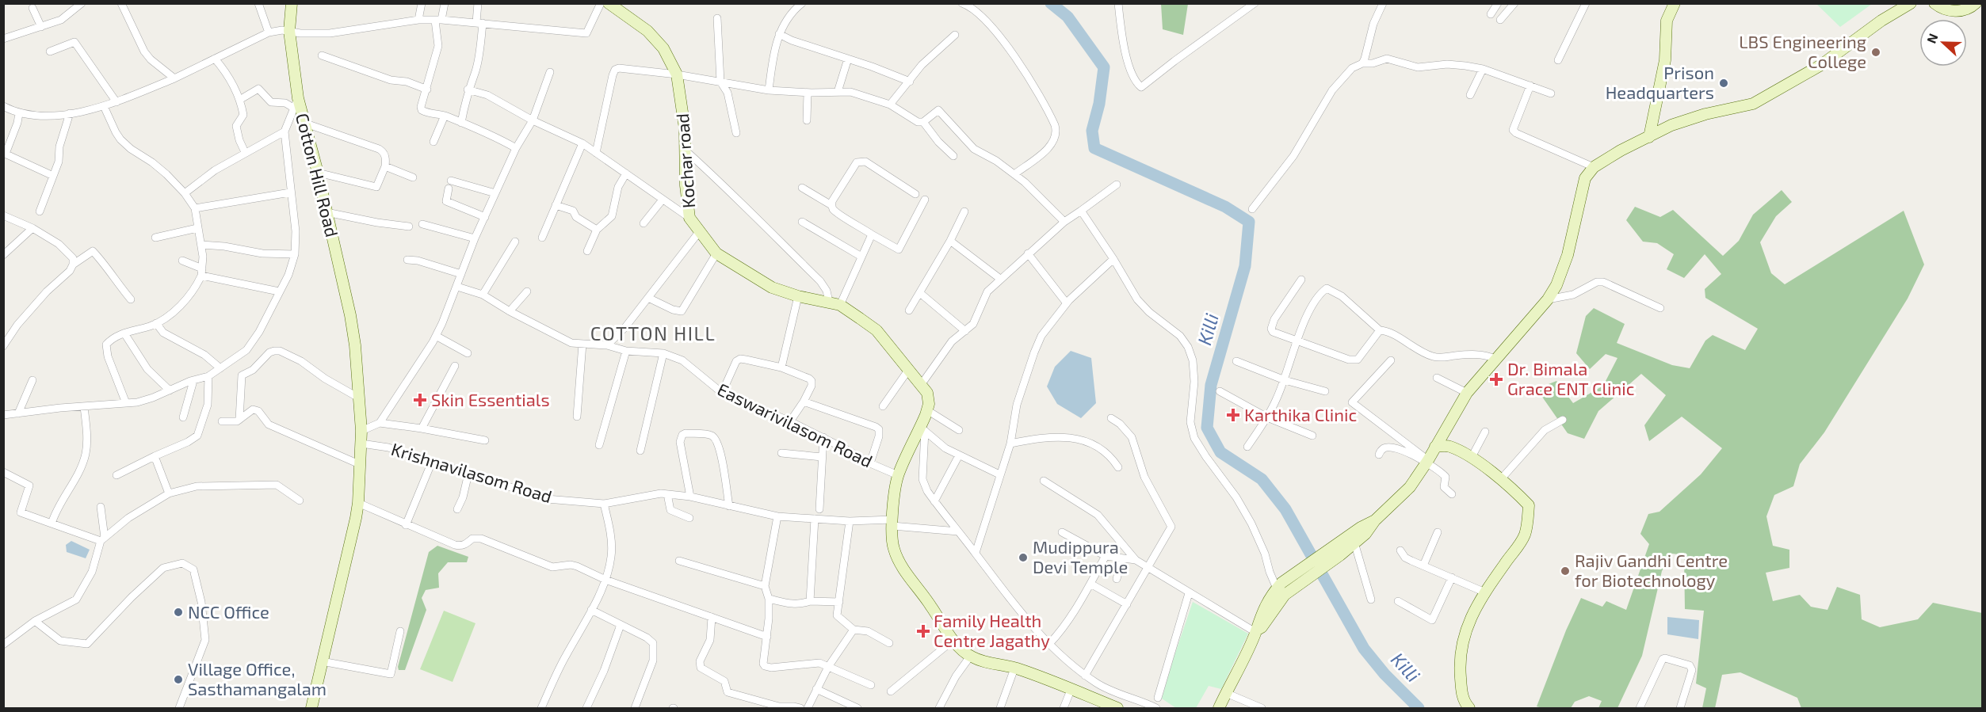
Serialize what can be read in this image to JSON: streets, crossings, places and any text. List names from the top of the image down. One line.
{"streets":{"main road":["Kochar road","Cotton Hill Road"],"street":["Easwarivilasom Road","Krishnavilasom Road"]},"crossings":[["Cotton Hill Road","Krishnavilasom Road"]],"districts":["COTTON HILL"],"water":["Killi"],"places":{"other":["LBS Engineering College","Prison Headquarters","Mudippura Devi Temple","Rajiv Gandhi Centre for Biotechnology","NCC Office","Village Office, Sasthamangalam"],"health":["Dr. Bimala Grace ENT Clinic","Skin Essentials","Karthika Clinic","Family Health Centre Jagathy"]},"north":"left"}
